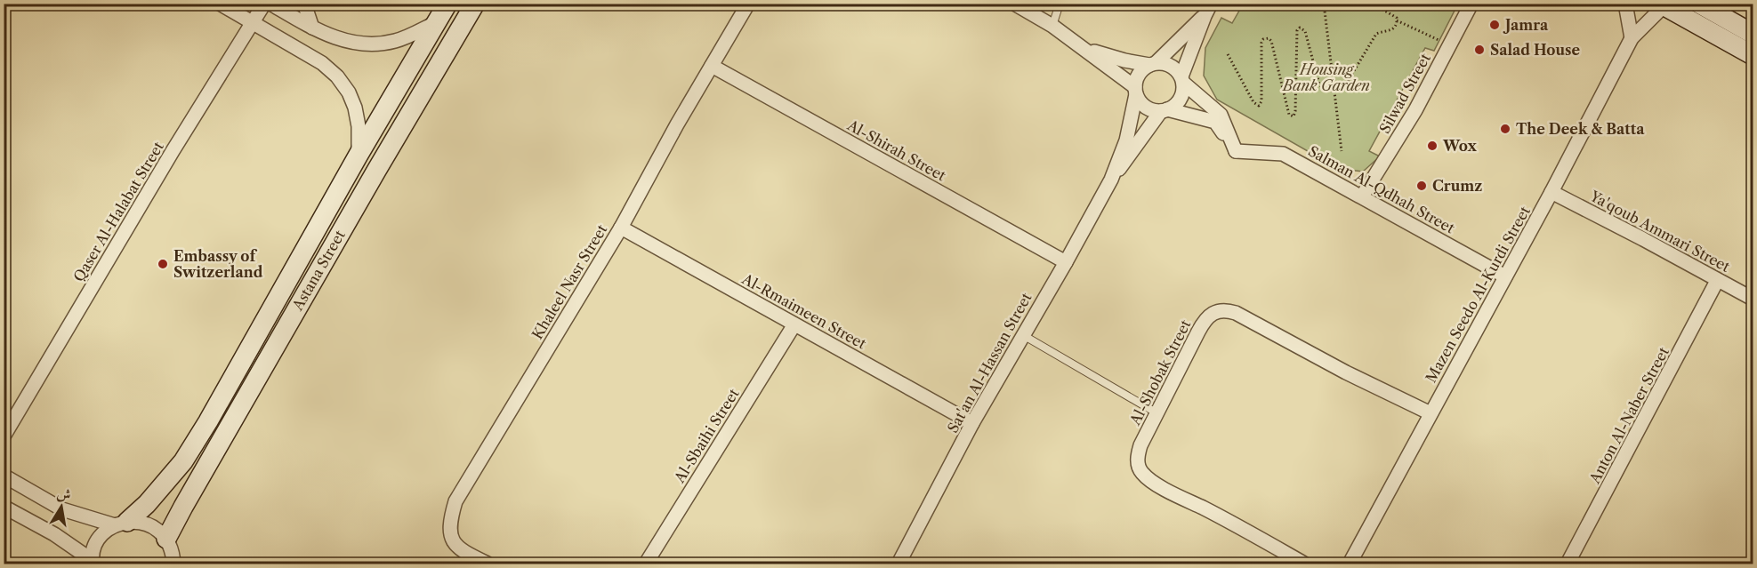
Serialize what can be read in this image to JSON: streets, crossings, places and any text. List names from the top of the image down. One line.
{"streets":{"street":["Silwad Street","Al-Shirah Street","Salman Al-Qdhah Street","Qaser Al-Halabat Street","Ya'qoub Ammari Street","Astana Street","Khaleel Nasr Street","Mazen Seedo Al-Kurdi Street","Al-Rmaimeen Street","Sat'an Al-Hassan Street","Al-Shobak Street","Anton Al-Naber Street","Al-Sbaihi Street"]},"crossings":[["Silwad Street","Salman Al-Qdhah Street"],["Al-Shirah Street","Khaleel Nasr Street"],["Al-Shirah Street","Sat'an Al-Hassan Street"],["Salman Al-Qdhah Street","Mazen Seedo Al-Kurdi Street"],["Ya'qoub Ammari Street","Mazen Seedo Al-Kurdi Street"],["Ya'qoub Ammari Street","Anton Al-Naber Street"],["Khaleel Nasr Street","Al-Rmaimeen Street"],["Mazen Seedo Al-Kurdi Street","Al-Shobak Street"],["Al-Rmaimeen Street","Sat'an Al-Hassan Street"],["Al-Rmaimeen Street","Al-Sbaihi Street"]],"parks":["Housing Bank Garden"],"places":["Jamra","Salad House","The Deek & Batta","Wox","Crumz","Embassy of Switzerland"],"north":"top"}
